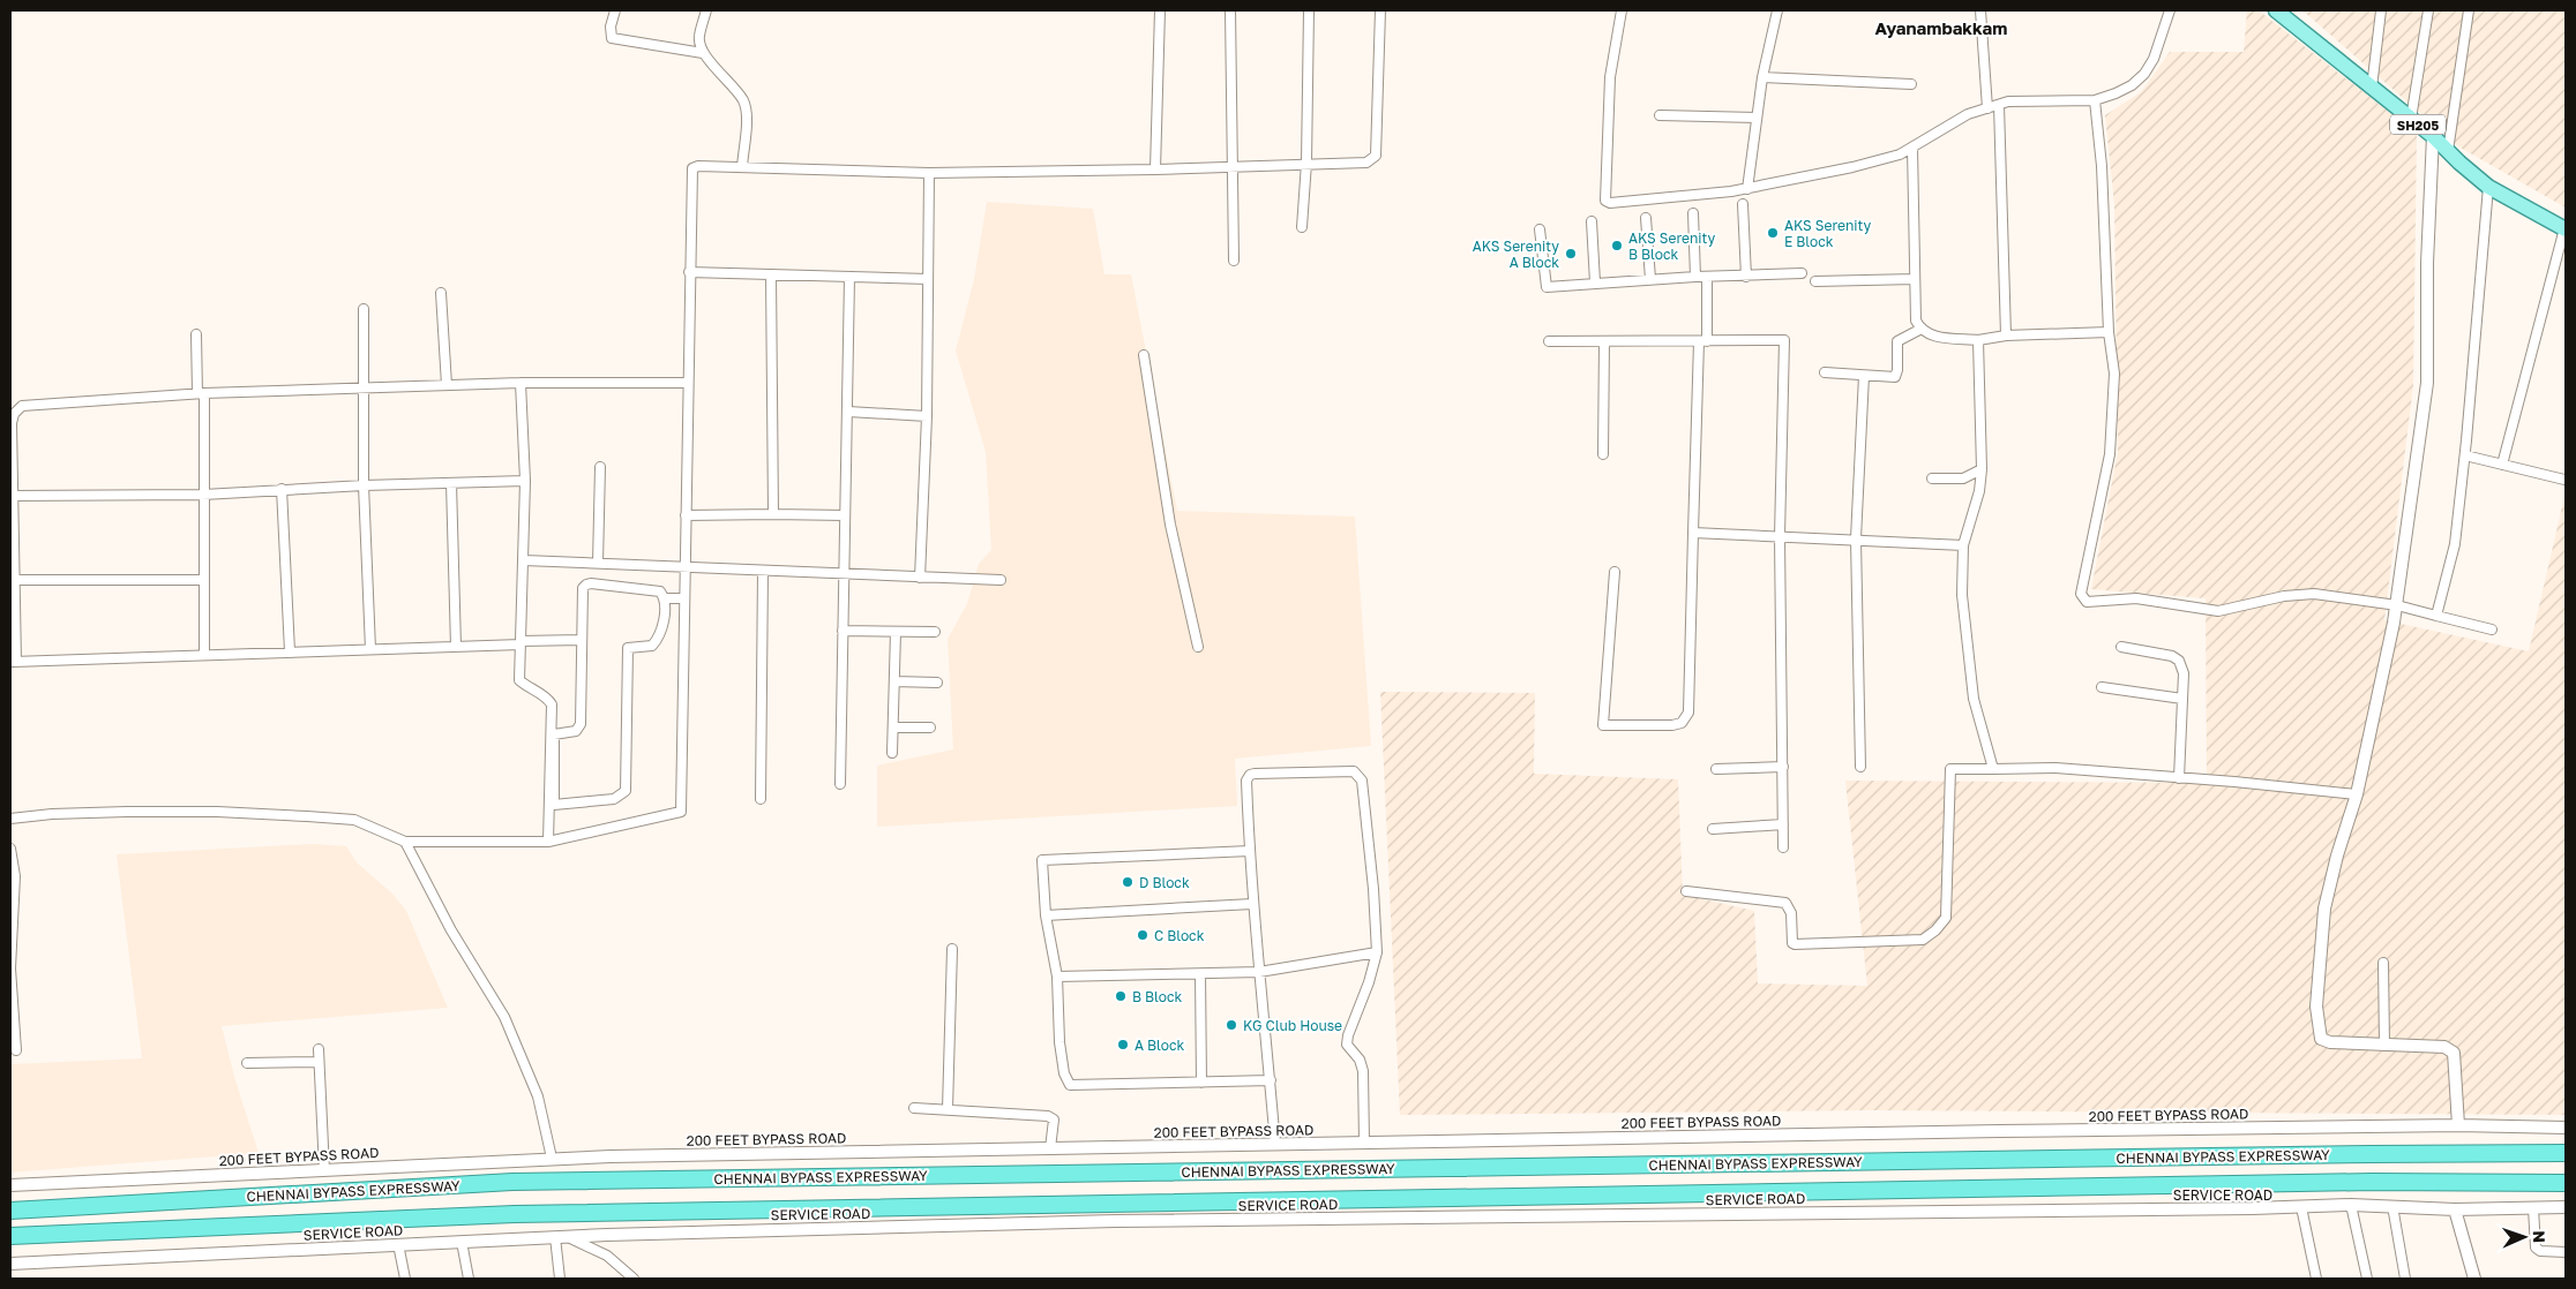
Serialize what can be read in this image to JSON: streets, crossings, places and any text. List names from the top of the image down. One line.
{"streets":{"highway":["CHENNAI BYPASS EXPRESSWAY"],"main road":["SH205"],"street":["200 FEET BYPASS ROAD","SERVICE ROAD"]},"districts":["Ayanambakkam"],"places":["AKS Serenity E Block","AKS Serenity B Block","AKS Serenity A Block","D Block","C Block","B Block","KG Club House","A Block"],"north":"right"}
